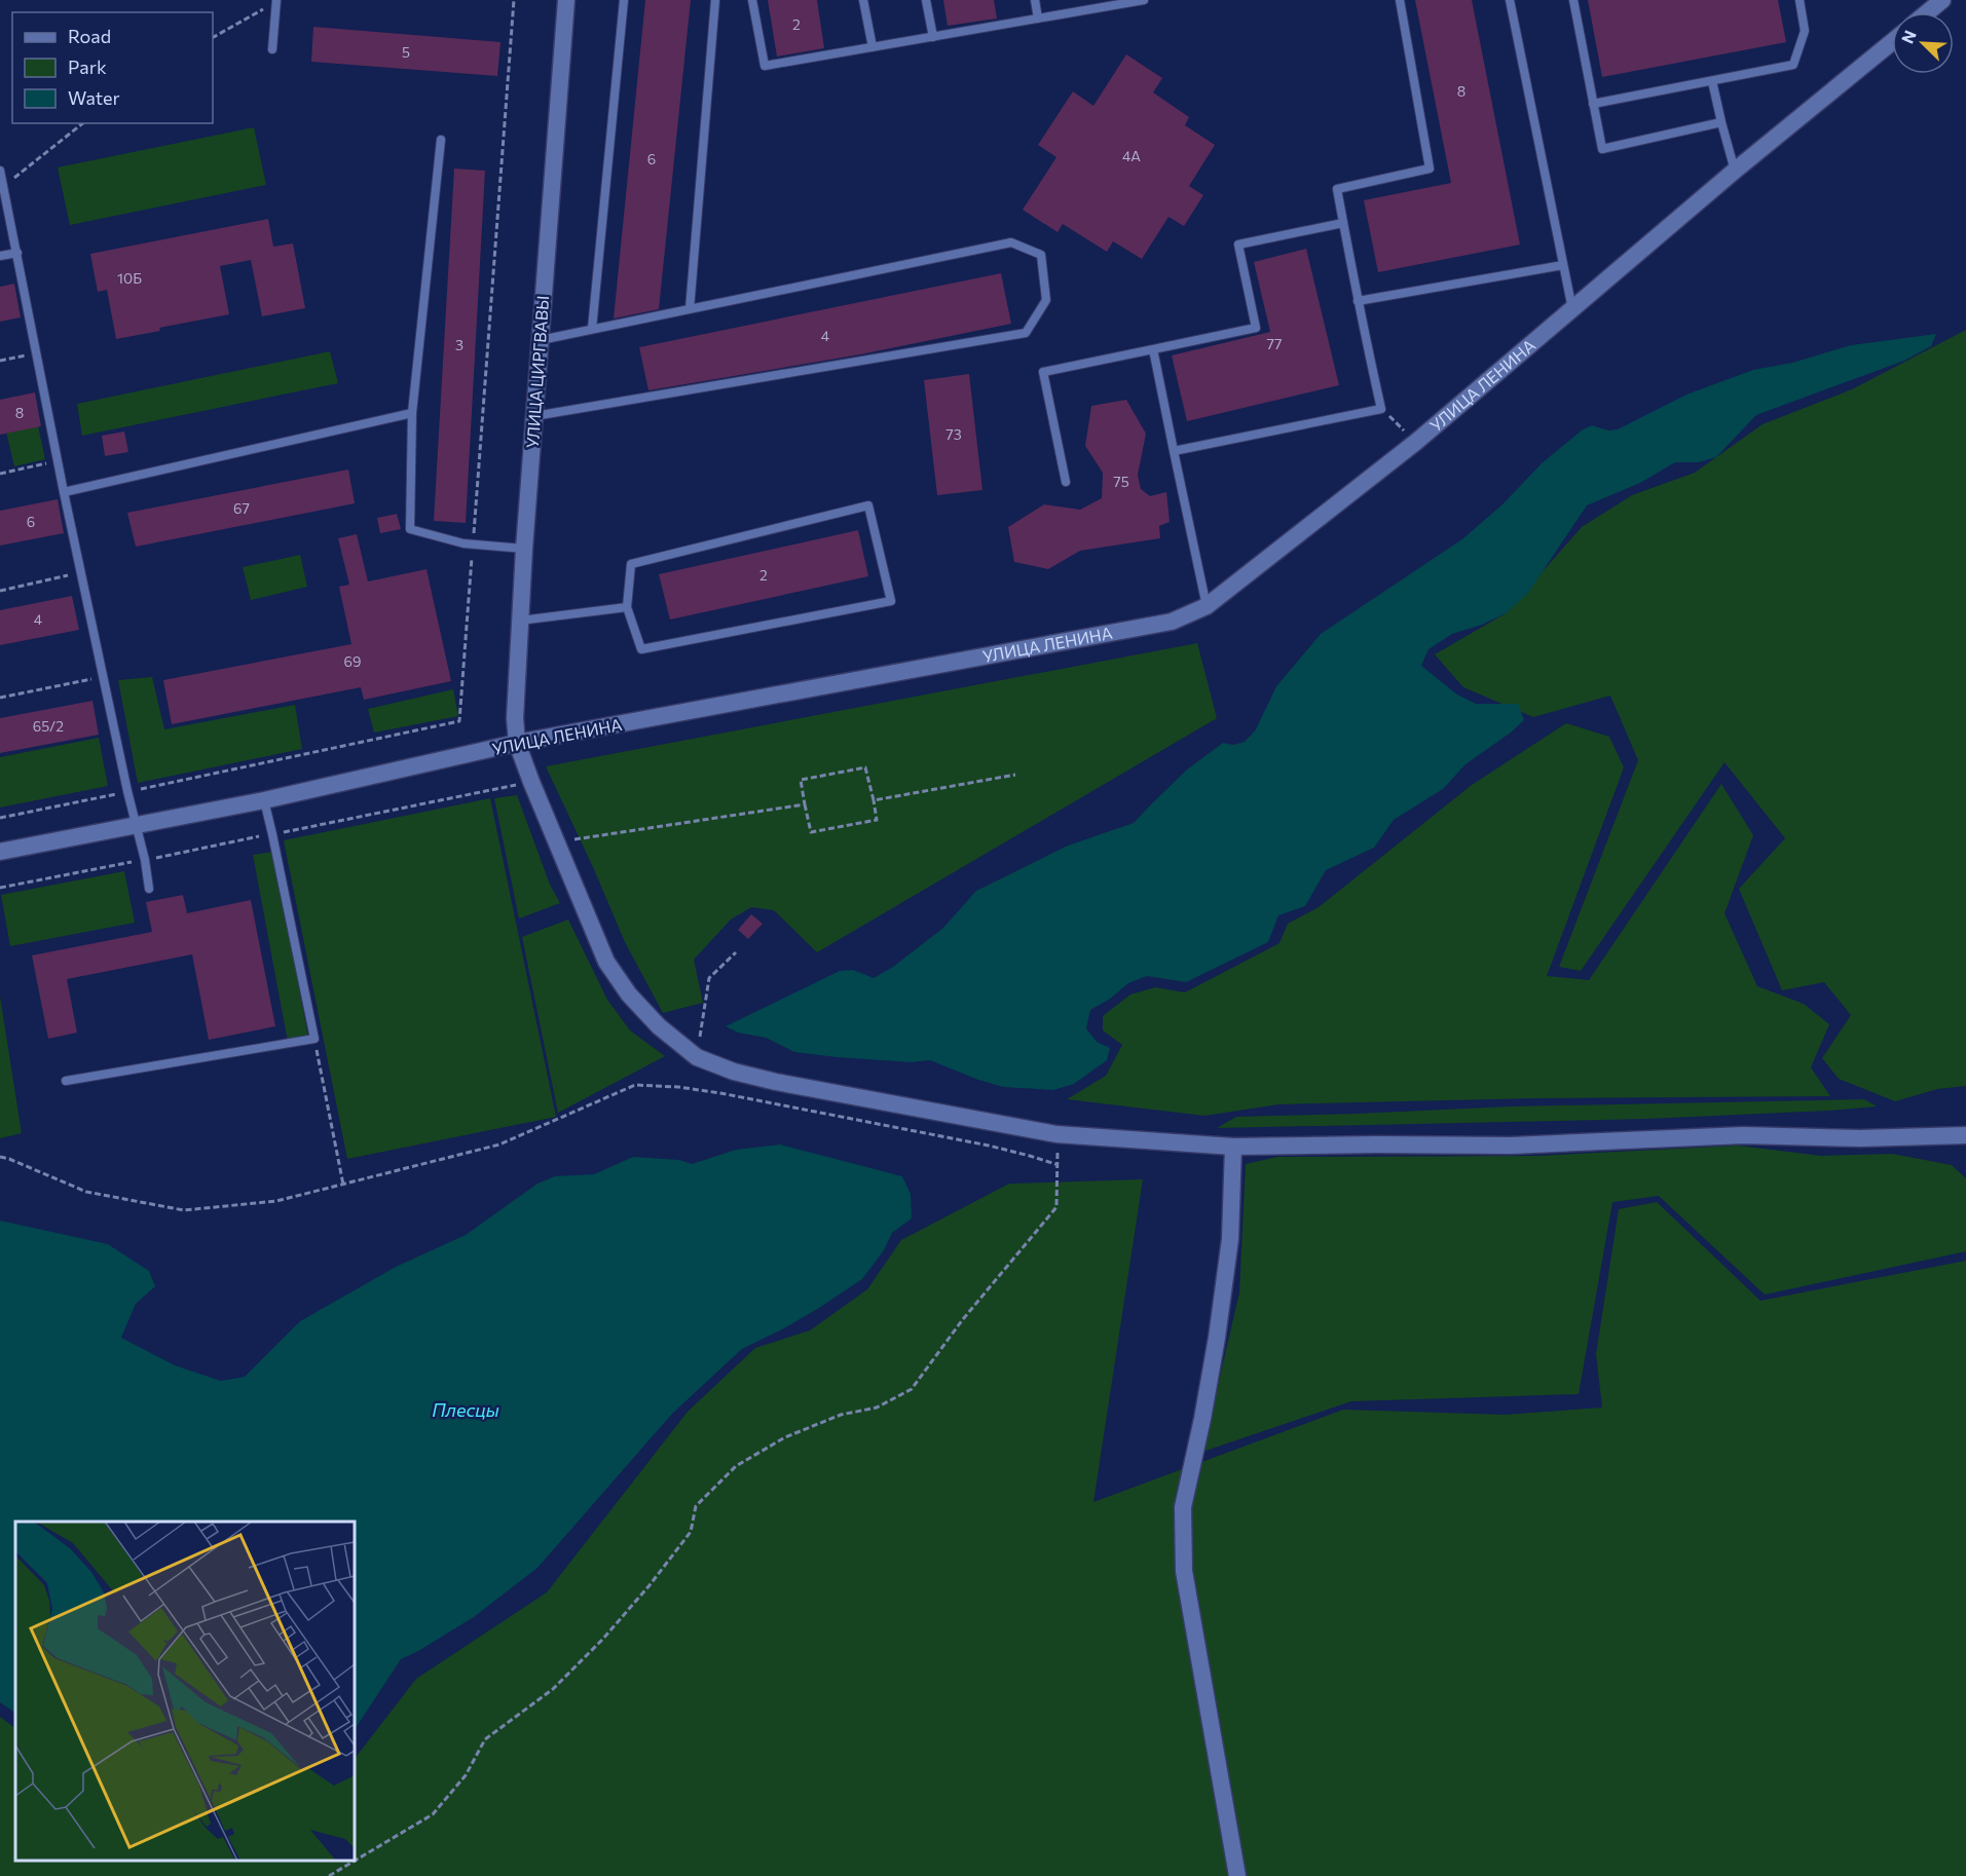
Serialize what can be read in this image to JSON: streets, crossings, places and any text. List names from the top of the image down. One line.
{"streets":{"street":["УЛИЦА ЦИРГВАВЫ","УЛИЦА ЛЕНИНА"]},"crossings":[["УЛИЦА ЦИРГВАВЫ","УЛИЦА ЛЕНИНА"]],"water":["Плесцы"],"house_numbers":["2","5","8","4А","6","10Б","4","77","3","8","73","75","67","6","2","4","69","65/2"],"legend":["Road","Park","Water"],"north":"top left"}
